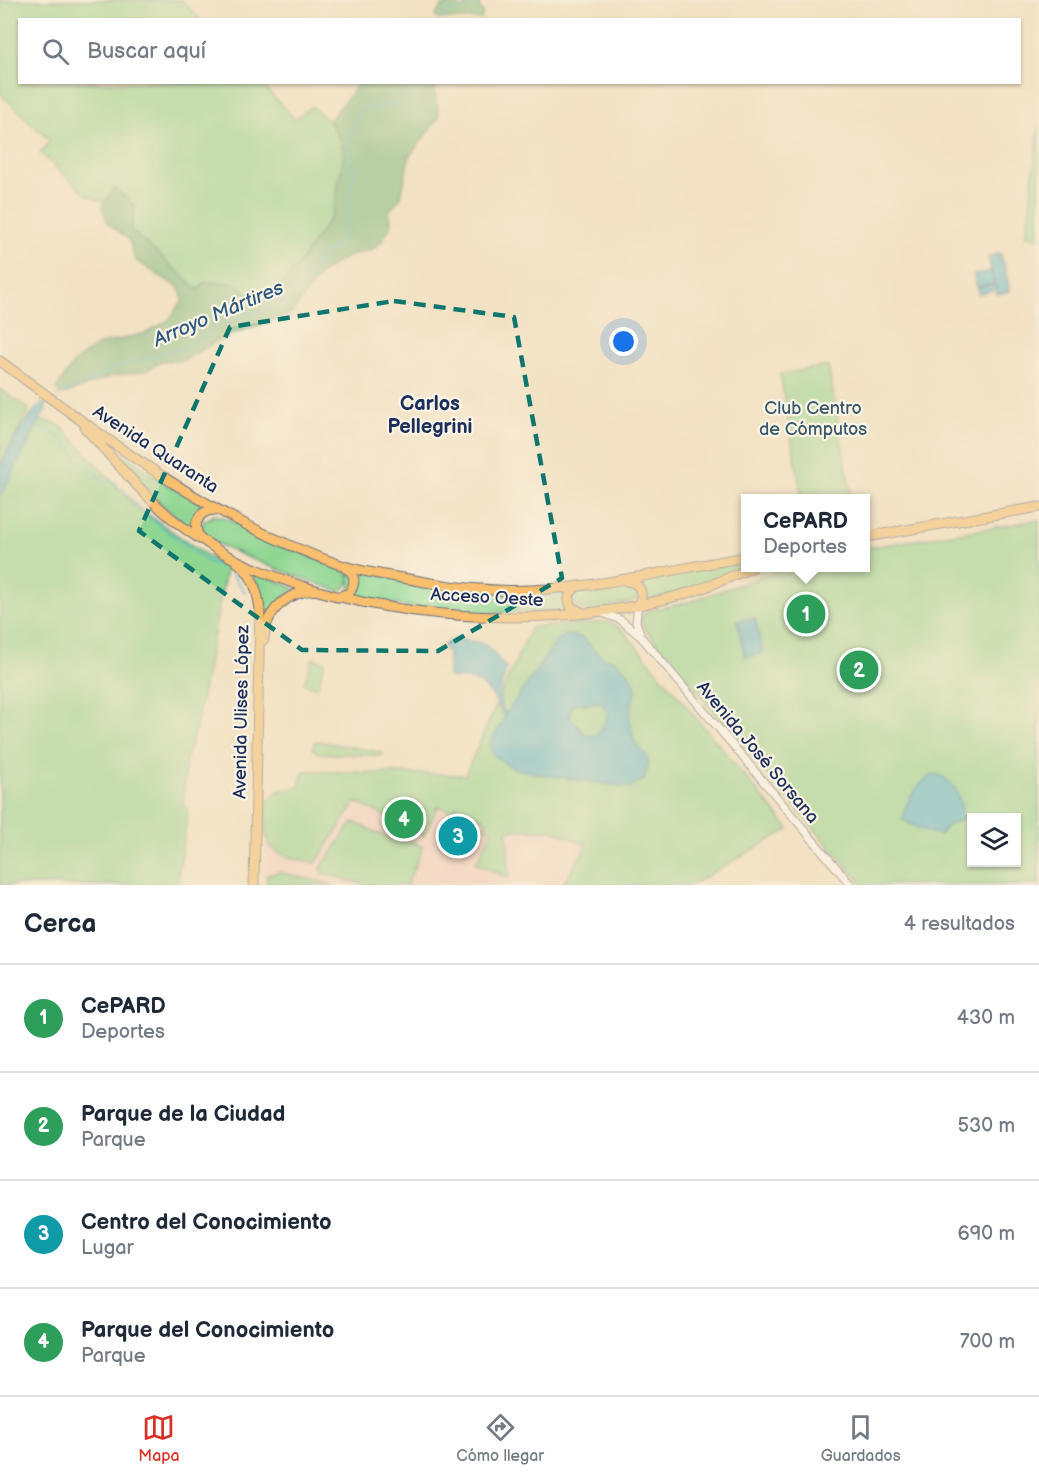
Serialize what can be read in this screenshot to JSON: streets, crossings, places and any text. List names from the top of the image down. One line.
{"streets":{"main road":["Avenida Quaranta","Acceso Oeste","Avenida Ulises López"],"street":["Avenida José Sorsana"]},"crossings":[["Avenida Quaranta","Acceso Oeste"],["Avenida Quaranta","Avenida Ulises López"],["Acceso Oeste","Avenida Ulises López"],["Acceso Oeste","Avenida José Sorsana"]],"districts":["Carlos Pellegrini"],"water":["Arroyo Mártires"],"parks":["Club Centro de Cómputos"],"page":{"search":"Buscar aquí","popup":["CePARD","Deportes"],"pins":["1","2","4","3"],"heading":["Cerca","4 resultados"],"list":[{"mark":"1","name":"CePARD","note":"Deportes","value":"430 m"},{"mark":"2","name":"Parque de la Ciudad","note":"Parque","value":"530 m"},{"mark":"3","name":"Centro del Conocimiento","note":"Lugar","value":"690 m"},{"mark":"4","name":"Parque del Conocimiento","note":"Parque","value":"700 m"}],"nav":["Mapa","Cómo llegar","Guardados"]}}
